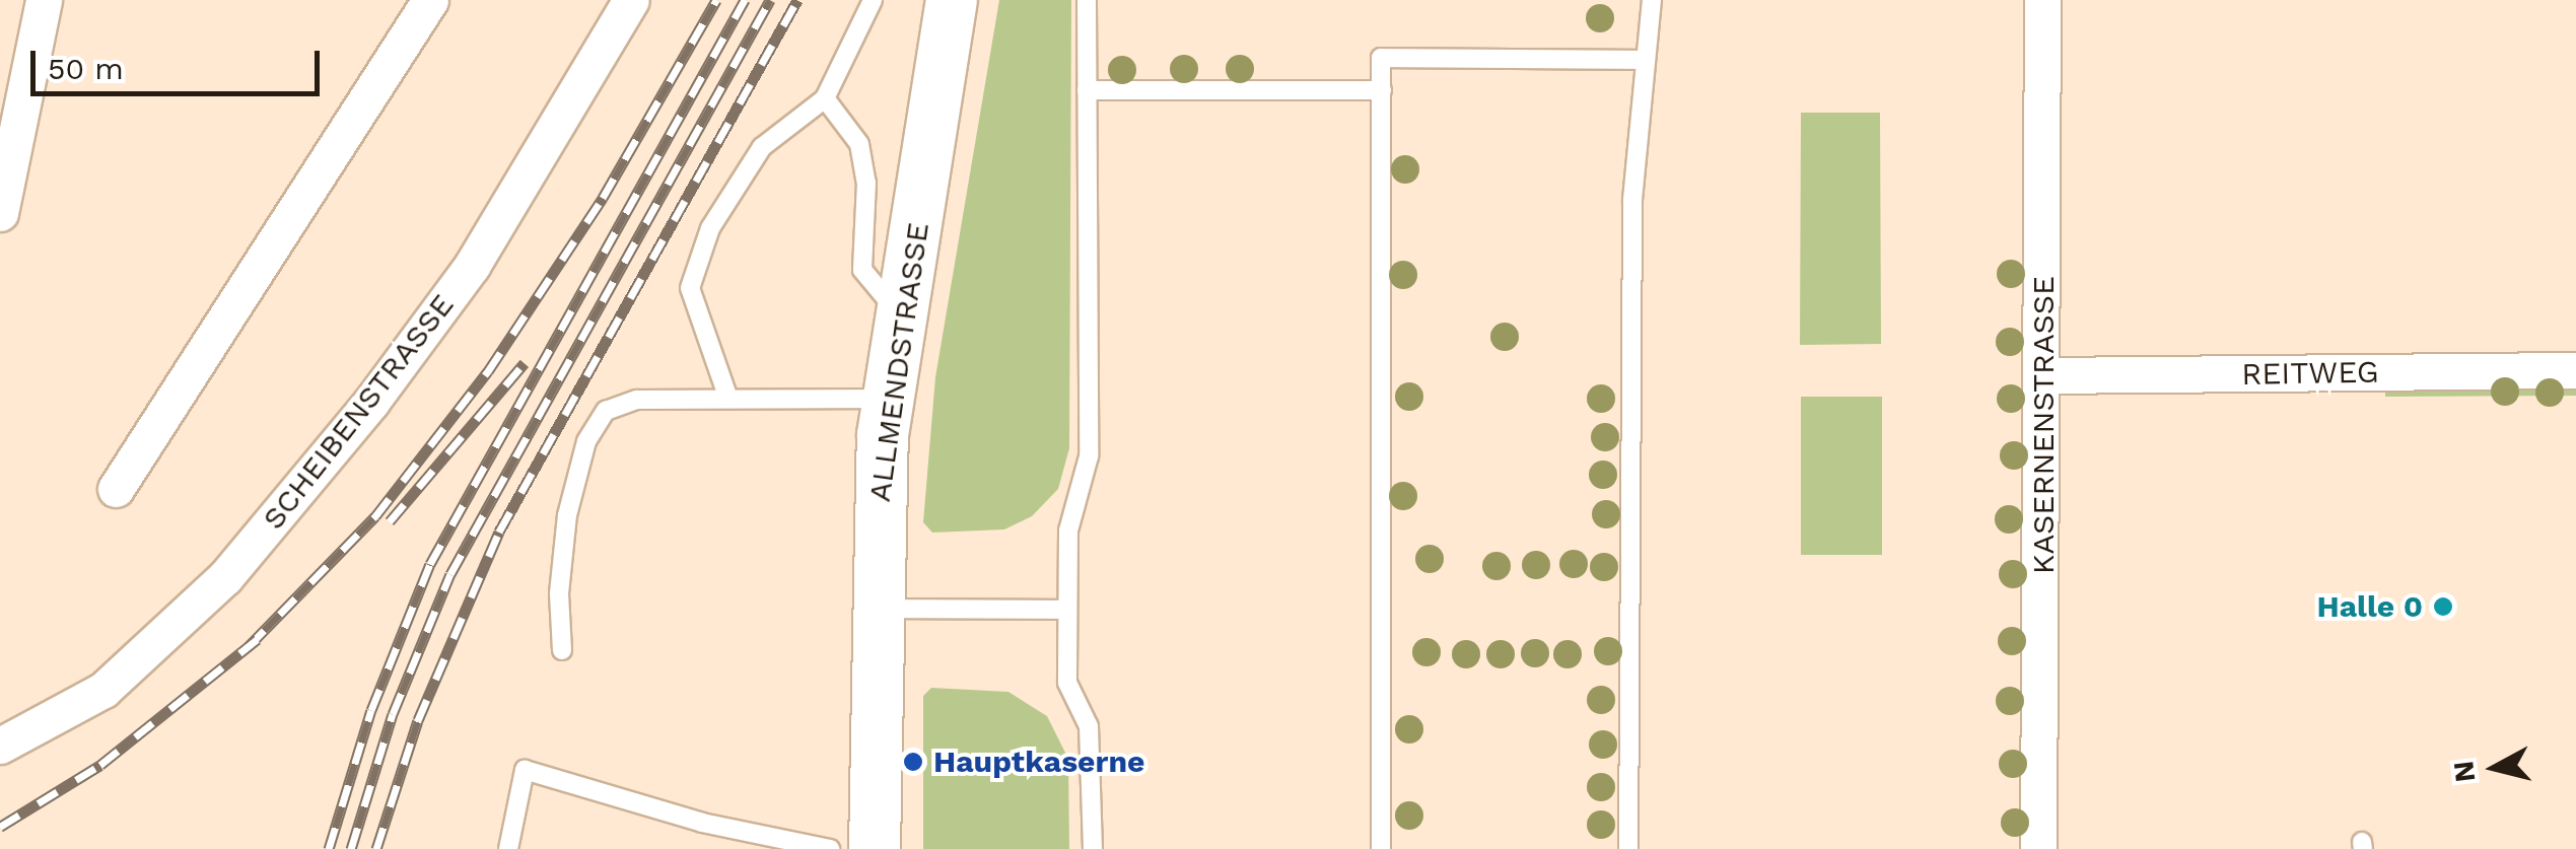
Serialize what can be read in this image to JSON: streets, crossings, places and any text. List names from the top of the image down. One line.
{"streets":{"main road":["ALLMENDSTRASSE"],"street":["REITWEG","SCHEIBENSTRASSE","KASERNENSTRASSE"]},"crossings":[["REITWEG","KASERNENSTRASSE"]],"places":["Halle 0","Hauptkaserne"],"scale_bar":"50 m","north":"left"}
